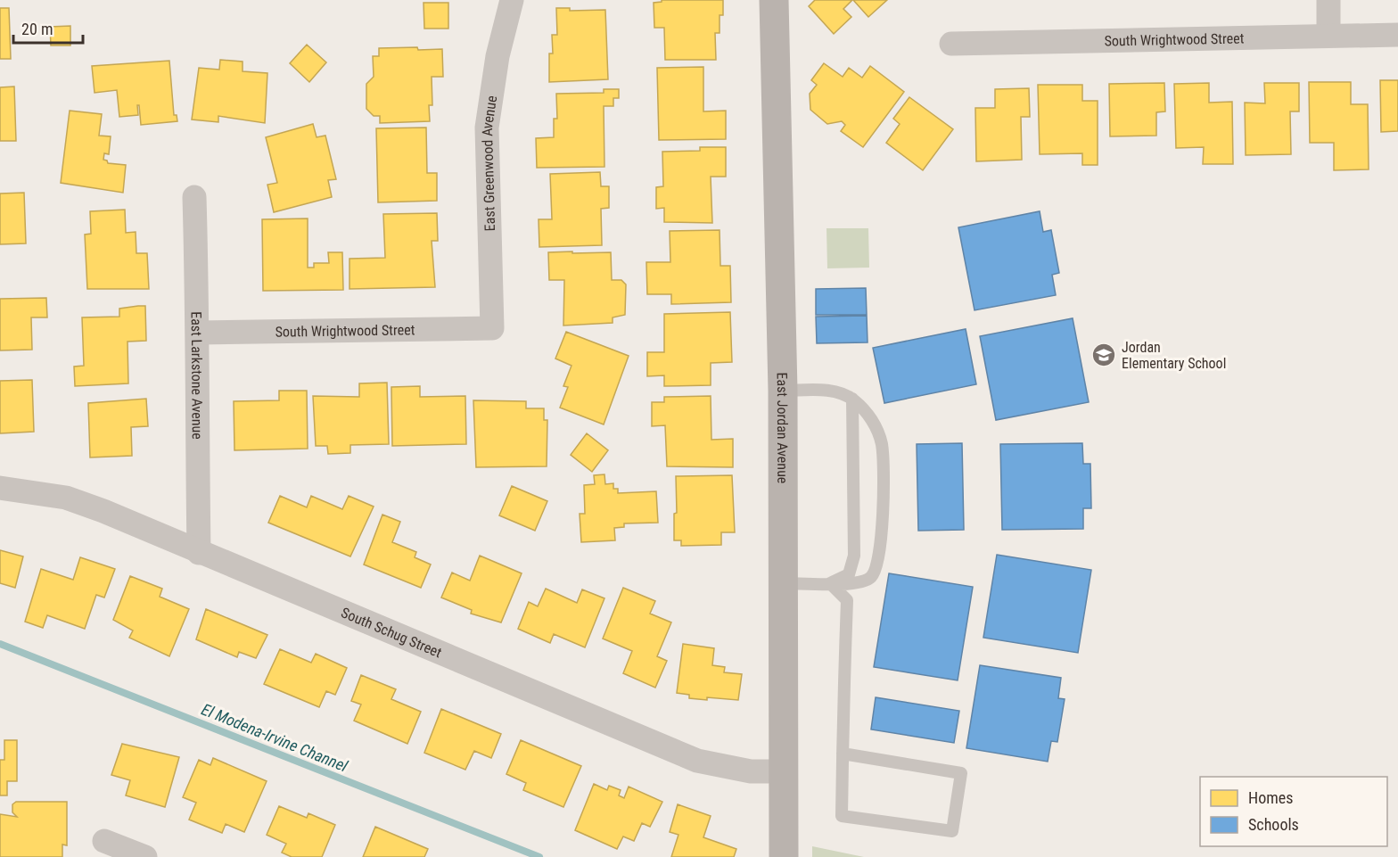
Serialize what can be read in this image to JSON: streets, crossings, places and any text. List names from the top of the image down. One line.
{"streets":{"street":["South Wrightwood Street","East Greenwood Avenue","East Larkstone Avenue","East Jordan Avenue","South Schug Street"]},"crossings":[["South Wrightwood Street","East Greenwood Avenue"],["South Wrightwood Street","East Larkstone Avenue"],["East Larkstone Avenue","South Schug Street"],["East Jordan Avenue","South Schug Street"]],"water":["El Modena-Irvine Channel"],"places":{"school or university":["Jordan Elementary School"]},"legend":["Homes","Schools"],"scale_bar":"20 m"}
